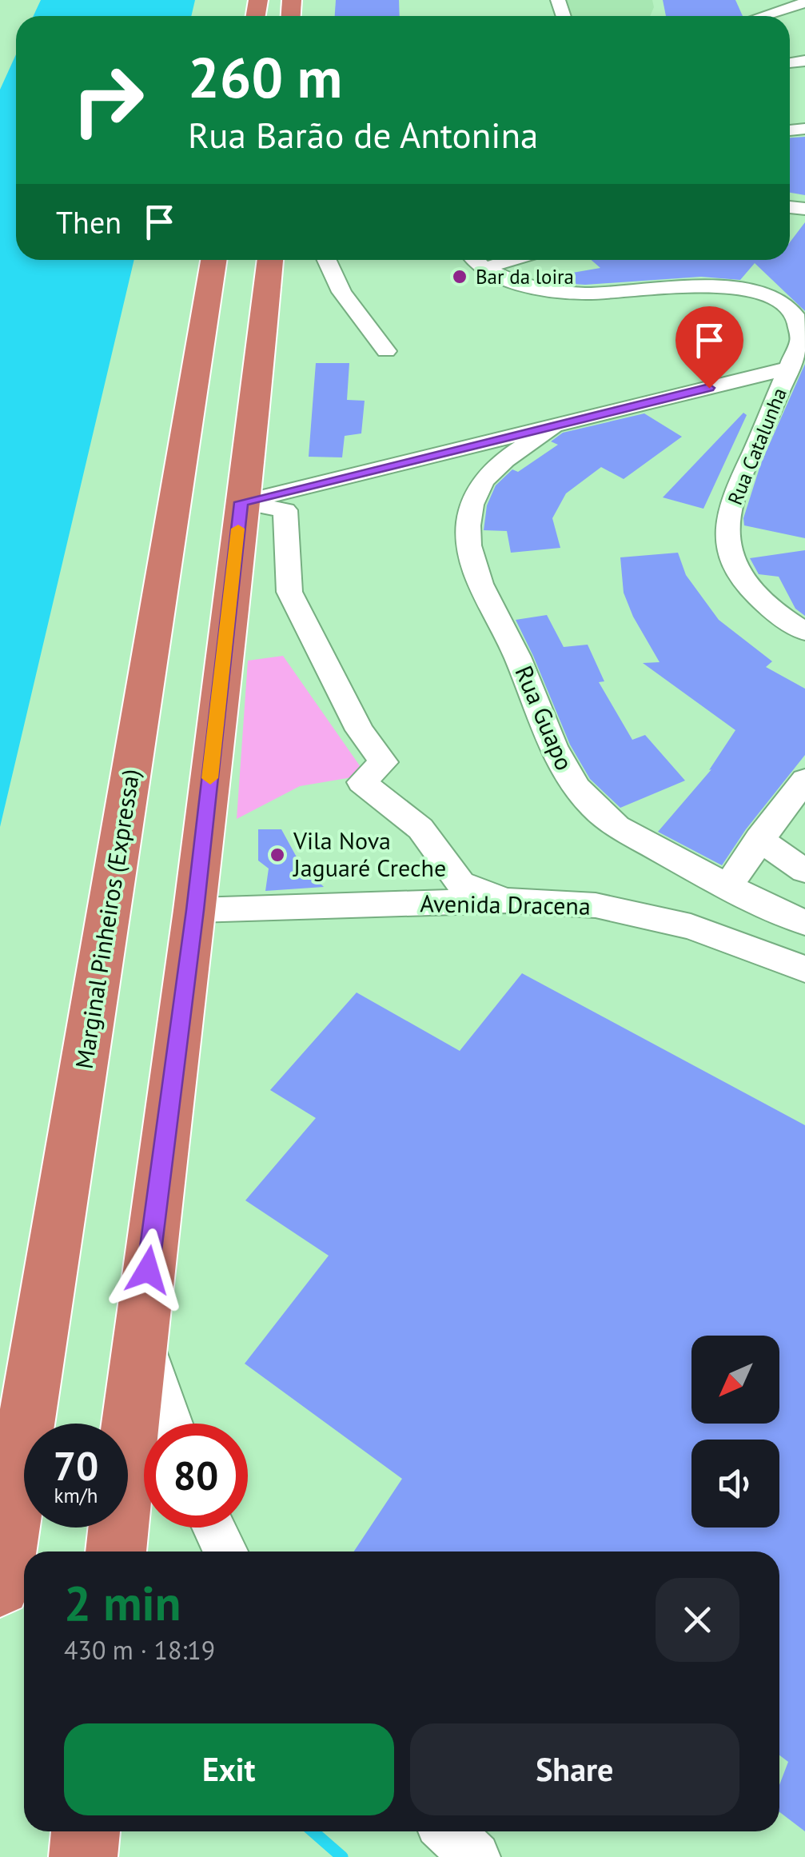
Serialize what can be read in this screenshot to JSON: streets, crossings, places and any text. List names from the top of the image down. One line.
{"streets":{"highway":["Marginal Pinheiros (Expressa)"],"street":["Rua Catalunha","Rua Guapo","Avenida Dracena"]},"places":["Bar da loira","Vila Nova Jaguaré Creche"],"north":"bottom left","page":{"turn":["260 m","Rua Barão de Antonina"],"then":"Then","speed":"70 km/h","limit":"80","heading":["2 min","430 m · 18:19"],"buttons":["Exit","Share"]}}
